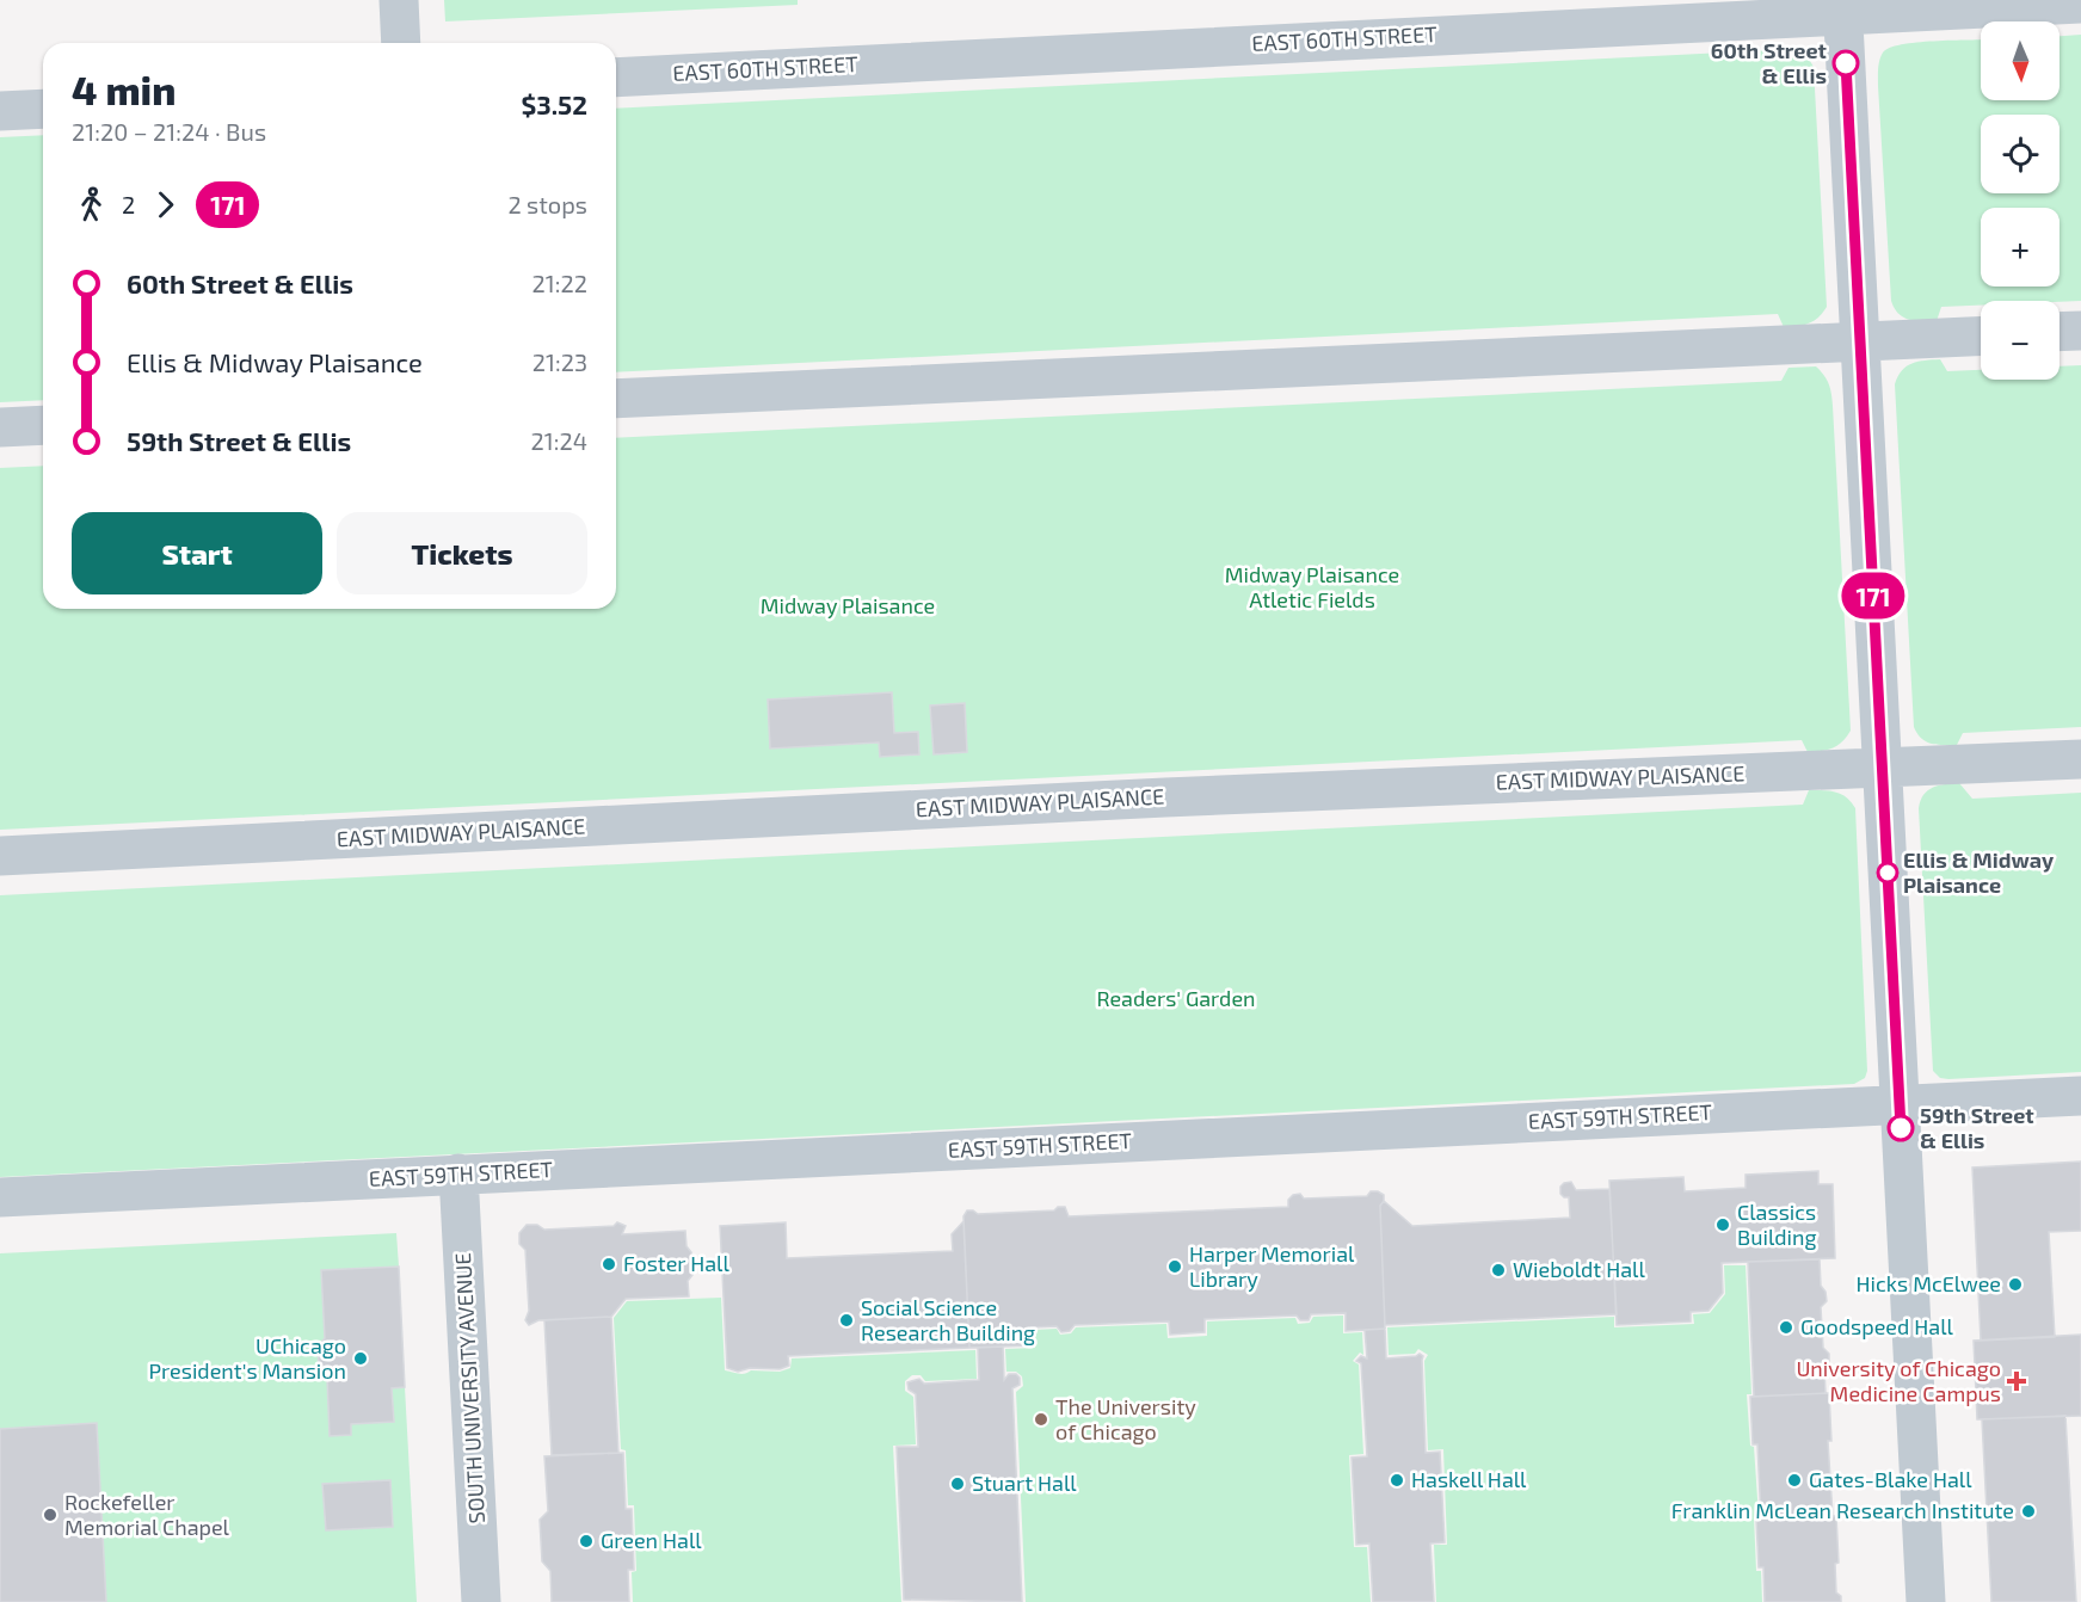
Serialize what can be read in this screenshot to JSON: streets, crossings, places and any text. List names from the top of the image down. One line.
{"streets":{"street":["EAST 60TH STREET","EAST MIDWAY PLAISANCE","EAST 59TH STREET","SOUTH UNIVERSITY AVENUE"]},"crossings":[["EAST 59TH STREET","SOUTH UNIVERSITY AVENUE"]],"parks":["Midway Plaisance Atletic Fields","Midway Plaisance","Readers' Garden"],"places":{"other":["60th Street & Ellis","Ellis & Midway Plaisance","59th Street & Ellis","Classics Building","Foster Hall","Harper Memorial Library","Wieboldt Hall","Hicks McElwee","Social Science Research Building","Goodspeed Hall","UChicago President's Mansion","The University of Chicago","Haskell Hall","Gates-Blake Hall","Stuart Hall","Franklin McLean Research Institute","Rockefeller Memorial Chapel","Green Hall"],"health":["University of Chicago Medicine Campus"]},"lines":["bus line 171"],"north":"bottom","page":{"on_map":"171","map_buttons":["+","−"],"heading":["4 min","21:20 – 21:24 · Bus","$3.52"],"legs":["2","171","2 stops"],"list":[{"name":"60th Street & Ellis","value":"21:22"},{"name":"Ellis & Midway Plaisance","value":"21:23"},{"name":"59th Street & Ellis","value":"21:24"}],"buttons":["Start","Tickets"]}}
